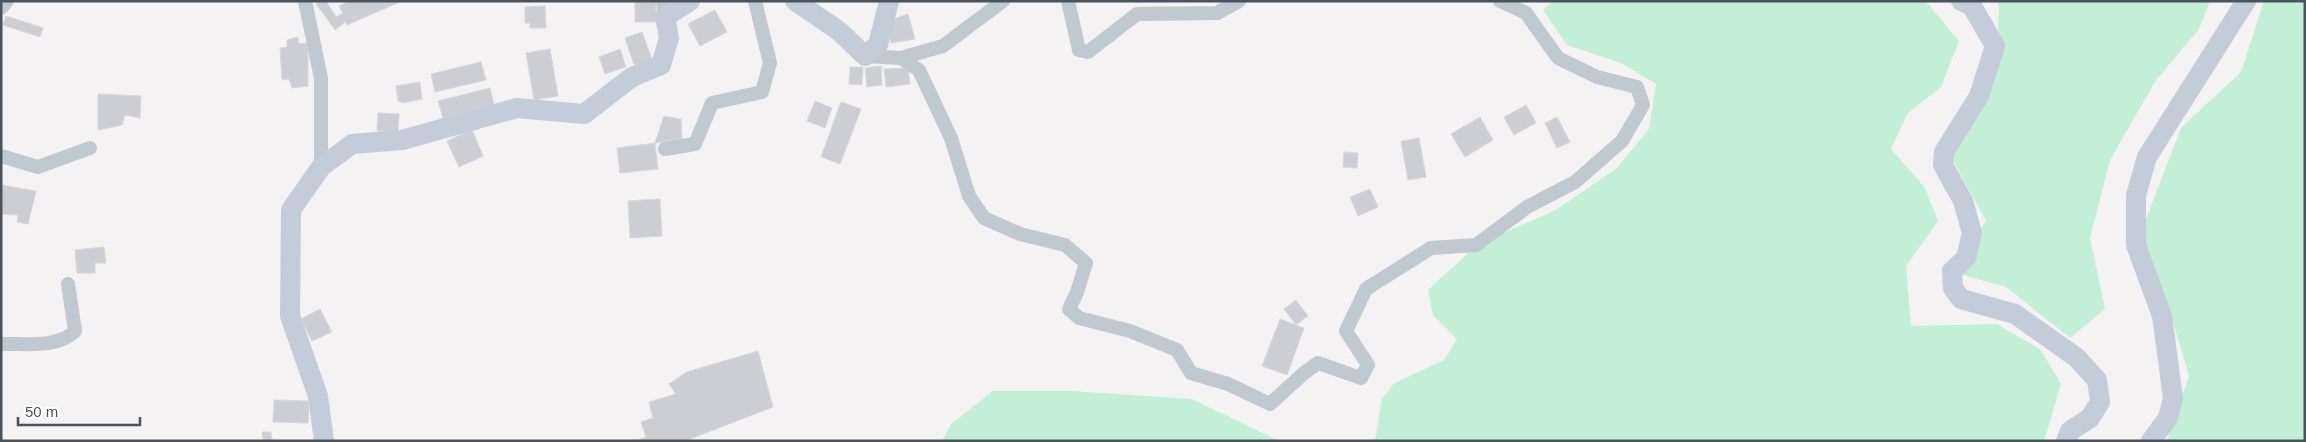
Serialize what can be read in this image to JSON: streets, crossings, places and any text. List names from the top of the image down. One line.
{"scale_bar":"50 m"}
